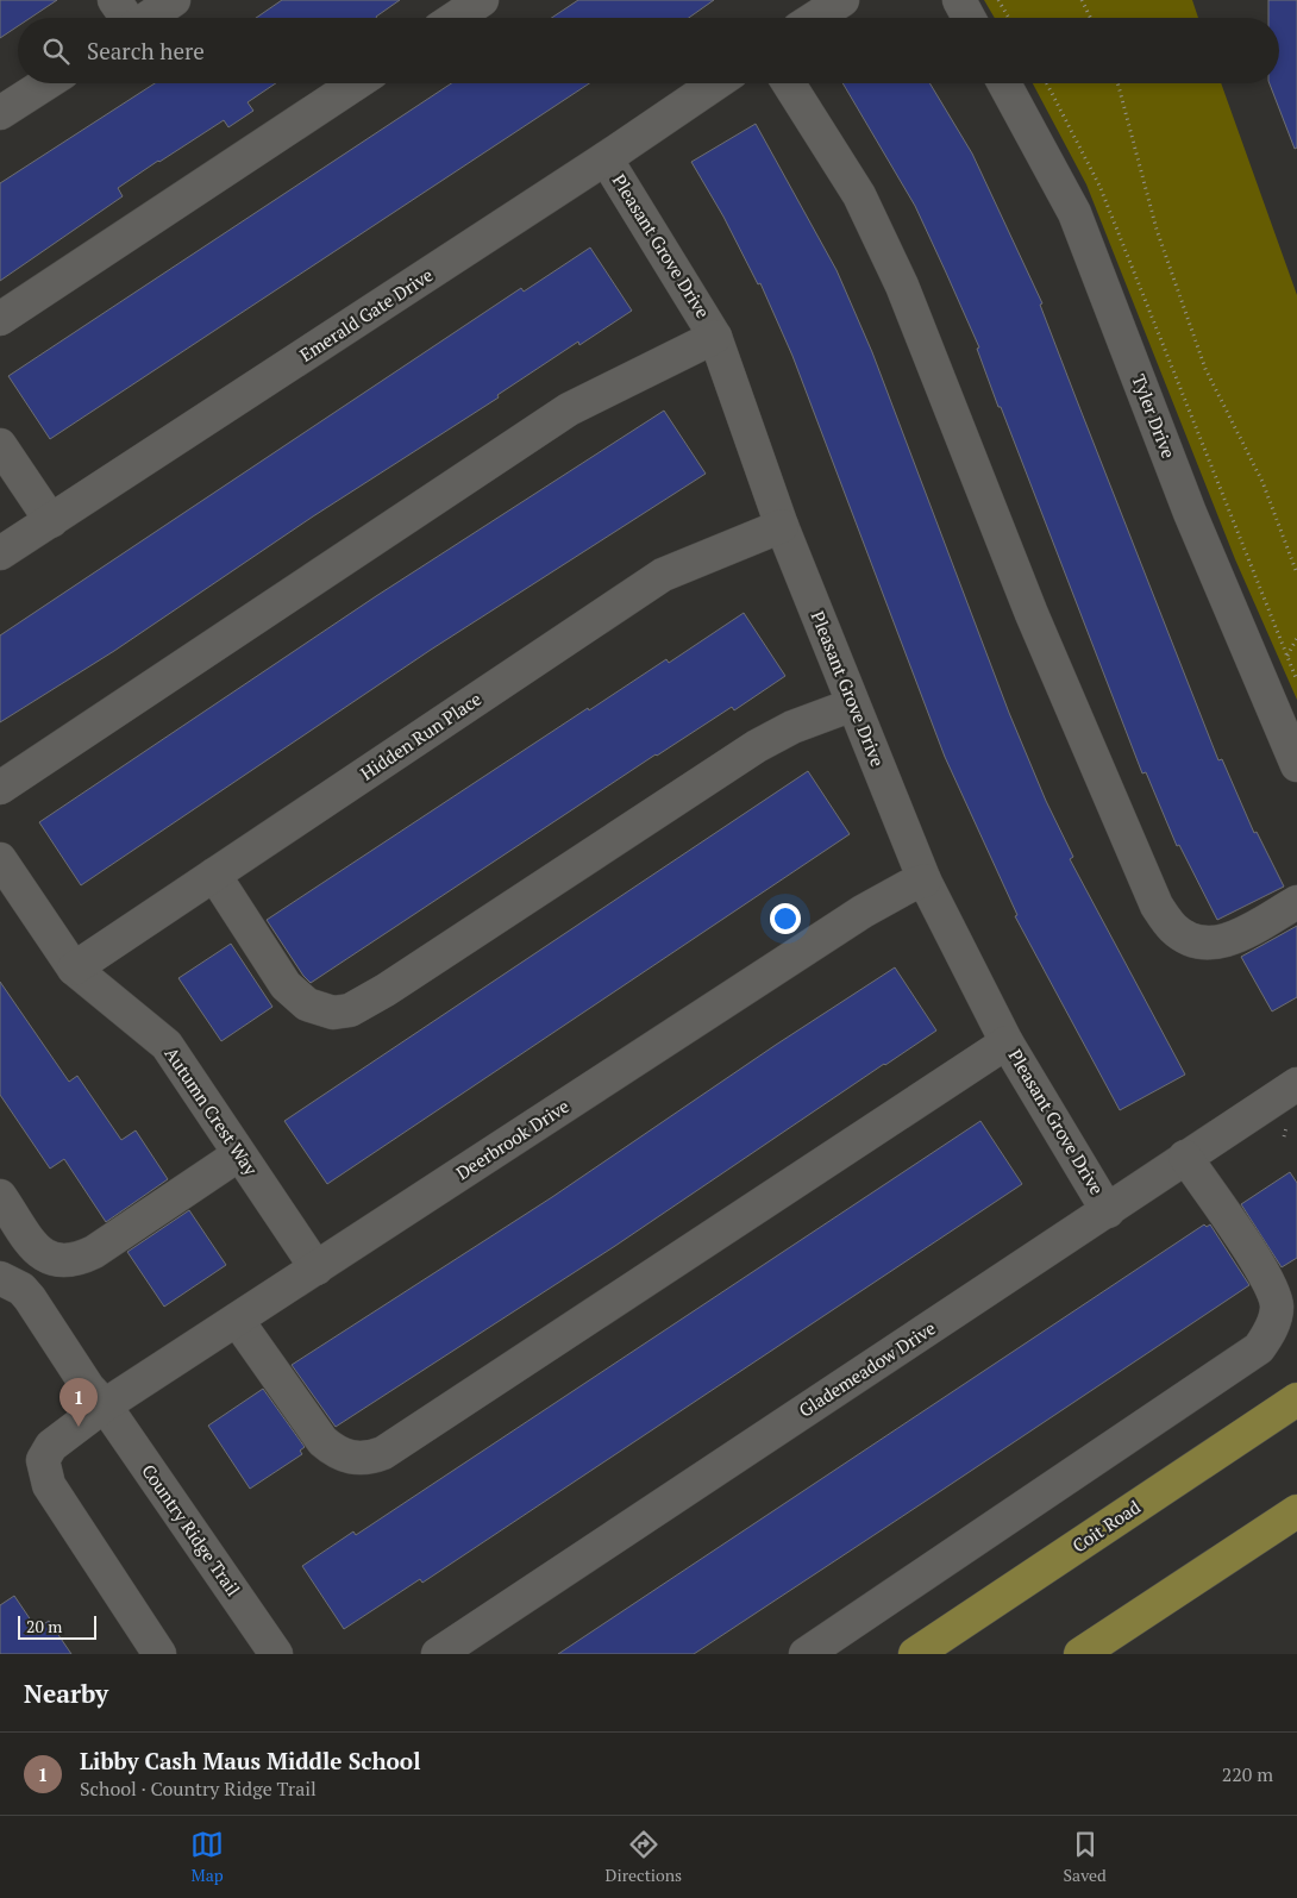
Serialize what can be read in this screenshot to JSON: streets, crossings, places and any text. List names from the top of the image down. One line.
{"streets":{"main road":["Coit Road"],"street":["Pleasant Grove Drive","Emerald Gate Drive","Tyler Drive","Hidden Run Place","Autumn Crest Way","Deerbrook Drive","Glademeadow Drive","Country Ridge Trail"]},"crossings":[["Pleasant Grove Drive","Emerald Gate Drive"],["Pleasant Grove Drive","Hidden Run Place"],["Pleasant Grove Drive","Deerbrook Drive"],["Pleasant Grove Drive","Glademeadow Drive"],["Hidden Run Place","Autumn Crest Way"],["Autumn Crest Way","Deerbrook Drive"],["Deerbrook Drive","Country Ridge Trail"]],"scale_bar":"20 m","page":{"search":"Search here","pins":"1","scale":"20 m","heading":"Nearby","list":[{"mark":"1","name":"Libby Cash Maus Middle School","note":"School · Country Ridge Trail","value":"220 m"}],"nav":["Map","Directions","Saved"]}}
